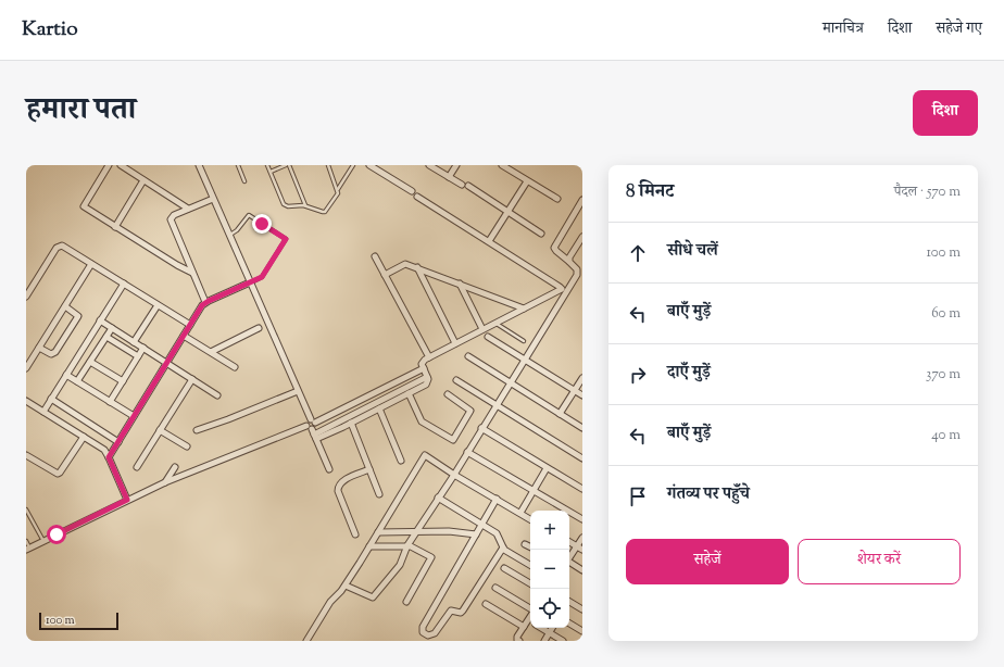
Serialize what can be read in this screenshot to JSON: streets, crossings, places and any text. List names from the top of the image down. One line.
{"scale_bar":"100 m","page":{"header":"Kartio","nav":["मानचित्र","दिशा","सहेजे गए"],"title":"हमारा पता","buttons":["दिशा",["सहेजें","शेयर करें"]],"heading":["8 मिनट","पैदल · 570 m"],"list":[["सीधे चलें","100 m"],["बाएँ मुड़ें","60 m"],["दाएँ मुड़ें","370 m"],["बाएँ मुड़ें","40 m"],"गंतव्य पर पहुँचे"],"map_buttons":["+","−"],"scale":"100 m"}}
